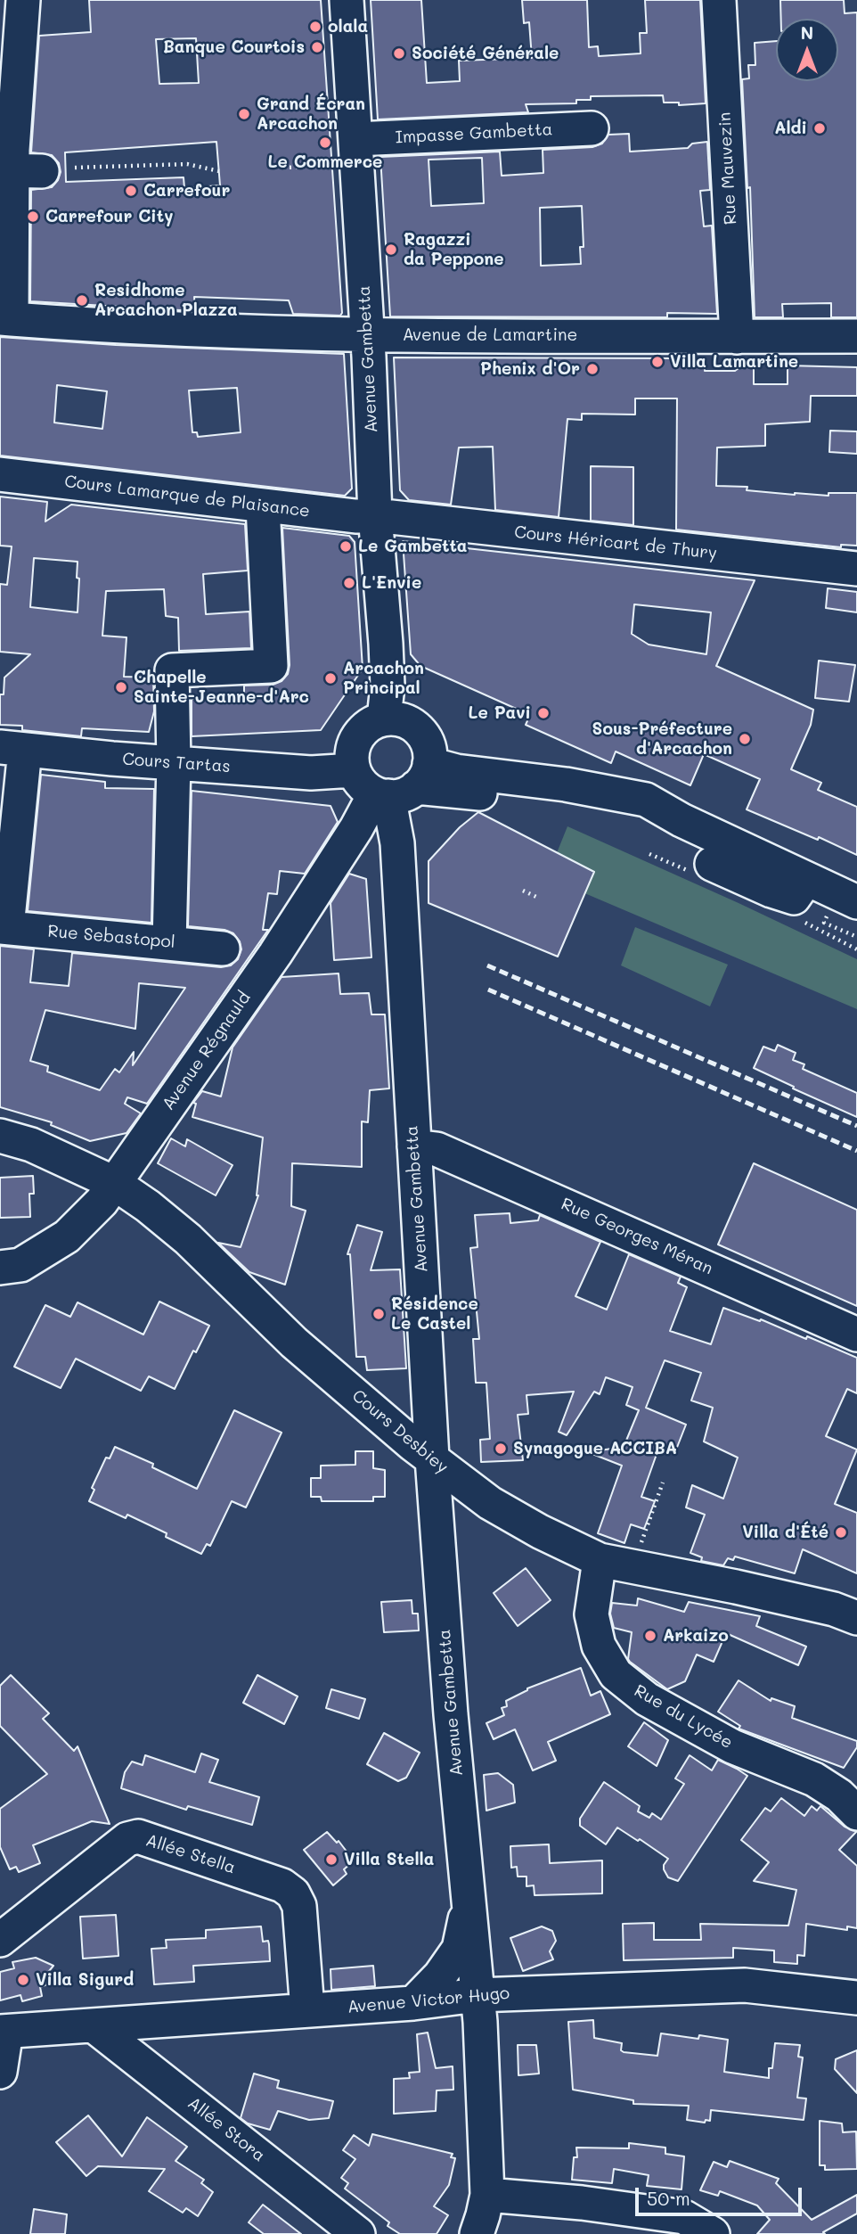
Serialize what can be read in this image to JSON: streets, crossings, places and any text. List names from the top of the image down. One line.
{"streets":{"street":["Impasse Gambetta","Rue Mauvezin","Avenue de Lamartine","Avenue Gambetta","Cours Lamarque de Plaisance","Cours Héricart de Thury","Cours Tartas","Rue Sebastopol","Avenue Régnauld","Rue Georges Méran","Cours Desbiey","Rue du Lycée","Allée Stella","Avenue Victor Hugo","Allée Stora"]},"crossings":[["Impasse Gambetta","Avenue Gambetta"],["Rue Mauvezin","Avenue de Lamartine"],["Avenue de Lamartine","Avenue Gambetta"],["Avenue Gambetta","Cours Lamarque de Plaisance"],["Avenue Gambetta","Cours Héricart de Thury"],["Avenue Gambetta","Cours Tartas"],["Avenue Gambetta","Avenue Régnauld"],["Avenue Gambetta","Rue Georges Méran"],["Avenue Gambetta","Cours Desbiey"],["Avenue Gambetta","Avenue Victor Hugo"],["Cours Lamarque de Plaisance","Cours Héricart de Thury"],["Cours Tartas","Avenue Régnauld"],["Avenue Régnauld","Cours Desbiey"],["Cours Desbiey","Rue du Lycée"],["Allée Stella","Avenue Victor Hugo"],["Avenue Victor Hugo","Allée Stora"]],"places":["olala","Banque Courtois","Société Générale","Grand Écran Arcachon","Aldi","Le Commerce","Carrefour","Carrefour City","Ragazzi da Peppone","Residhome Arcachon Plazza","Villa Lamartine","Phenix d'Or","Le Gambetta","L'Envie","Arcachon Principal","Chapelle Sainte-Jeanne-d'Arc","Le Pavi","Sous-Préfecture d'Arcachon","Résidence Le Castel","Synagogue ACCIBA","Villa d'Été","Arkaizo","Villa Stella","Villa Sigurd"],"scale_bar":"50 m","north":"top"}
